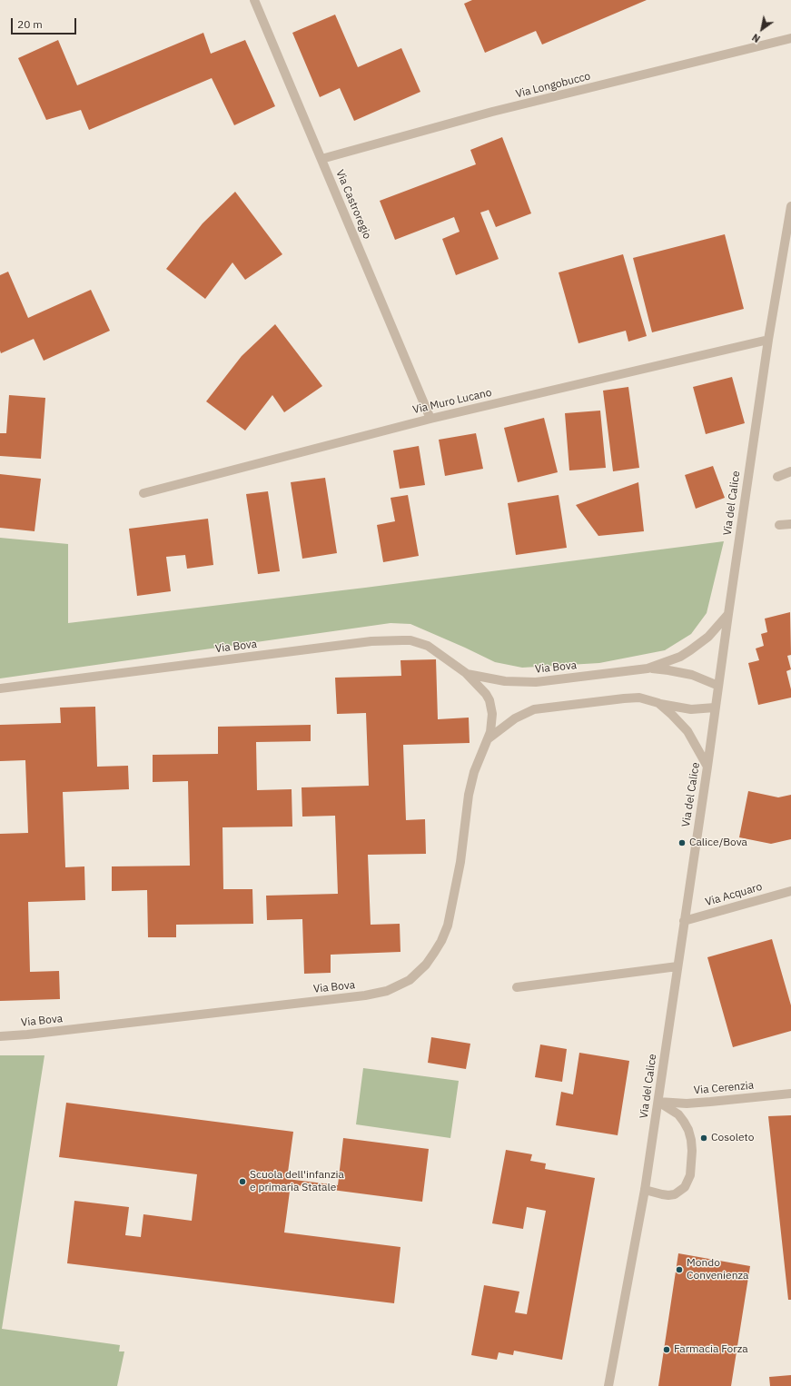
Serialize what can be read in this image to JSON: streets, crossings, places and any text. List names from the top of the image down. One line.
{"streets":{"street":["Via Longobucco","Via Castroregio","Via Muro Lucano","Via del Calice","Via Bova","Via Acquaro","Via Cerenzia"]},"crossings":[["Via Longobucco","Via Castroregio"],["Via Castroregio","Via Muro Lucano"],["Via Muro Lucano","Via del Calice"],["Via del Calice","Via Bova"],["Via del Calice","Via Acquaro"],["Via del Calice","Via Cerenzia"]],"places":["Calice/Bova","Cosoleto","Scuola dell'infanzia e primaria Statale","Mondo Convenienza","Farmacia Forza"],"scale_bar":"20 m","north":"bottom left"}
